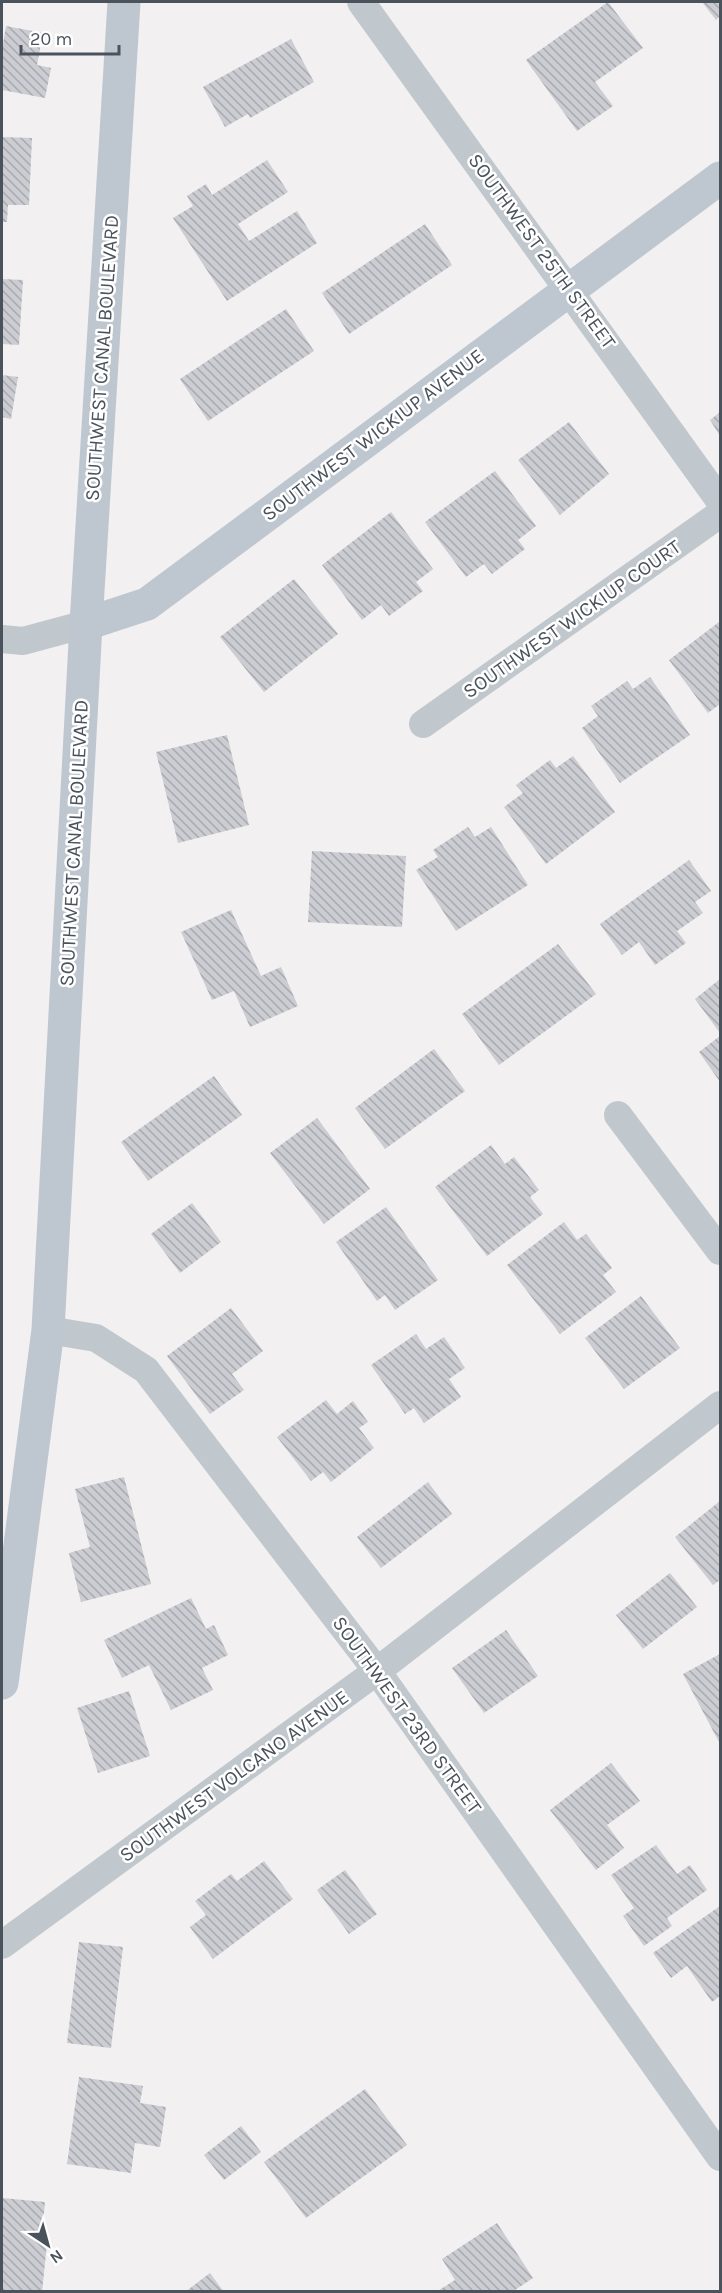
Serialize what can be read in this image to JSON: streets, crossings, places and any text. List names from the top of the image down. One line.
{"streets":{"main road":["SOUTHWEST CANAL BOULEVARD","SOUTHWEST WICKIUP AVENUE"],"street":["SOUTHWEST 25TH STREET","SOUTHWEST WICKIUP COURT","SOUTHWEST 23RD STREET","SOUTHWEST VOLCANO AVENUE"]},"crossings":[["SOUTHWEST 25TH STREET","SOUTHWEST WICKIUP AVENUE"],["SOUTHWEST CANAL BOULEVARD","SOUTHWEST WICKIUP AVENUE"],["SOUTHWEST CANAL BOULEVARD","SOUTHWEST 23RD STREET"],["SOUTHWEST 23RD STREET","SOUTHWEST VOLCANO AVENUE"]],"scale_bar":"20 m","north":"bottom right"}
